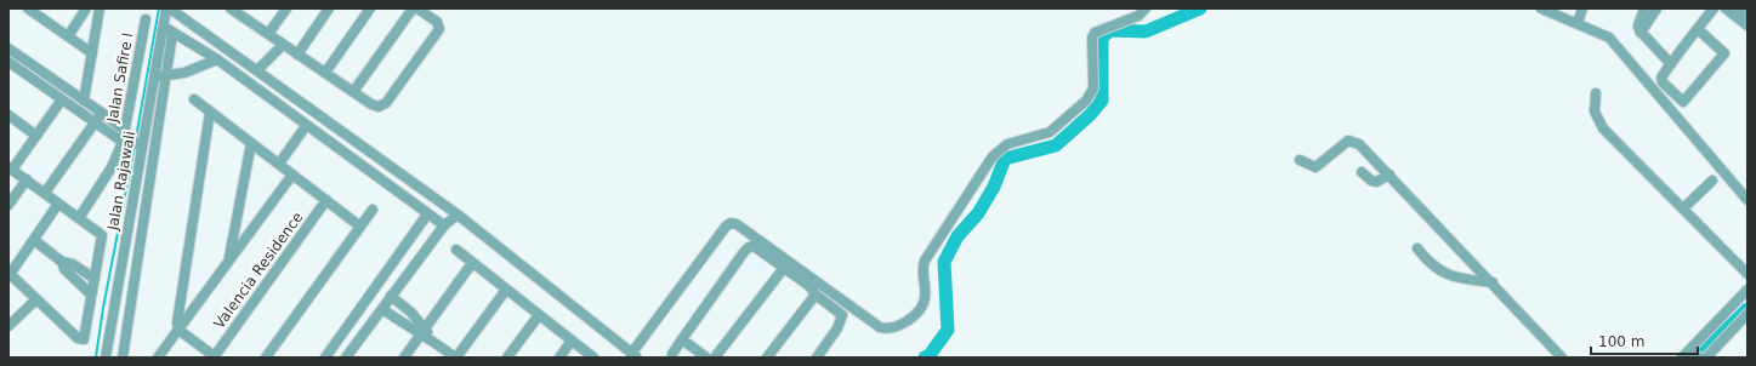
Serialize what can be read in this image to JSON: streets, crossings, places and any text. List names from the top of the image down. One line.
{"streets":{"street":["Jalan Safire I","Jalan Rajawali","Valencia Residence"]},"crossings":[["Jalan Safire I","Jalan Rajawali"]],"scale_bar":"100 m"}
